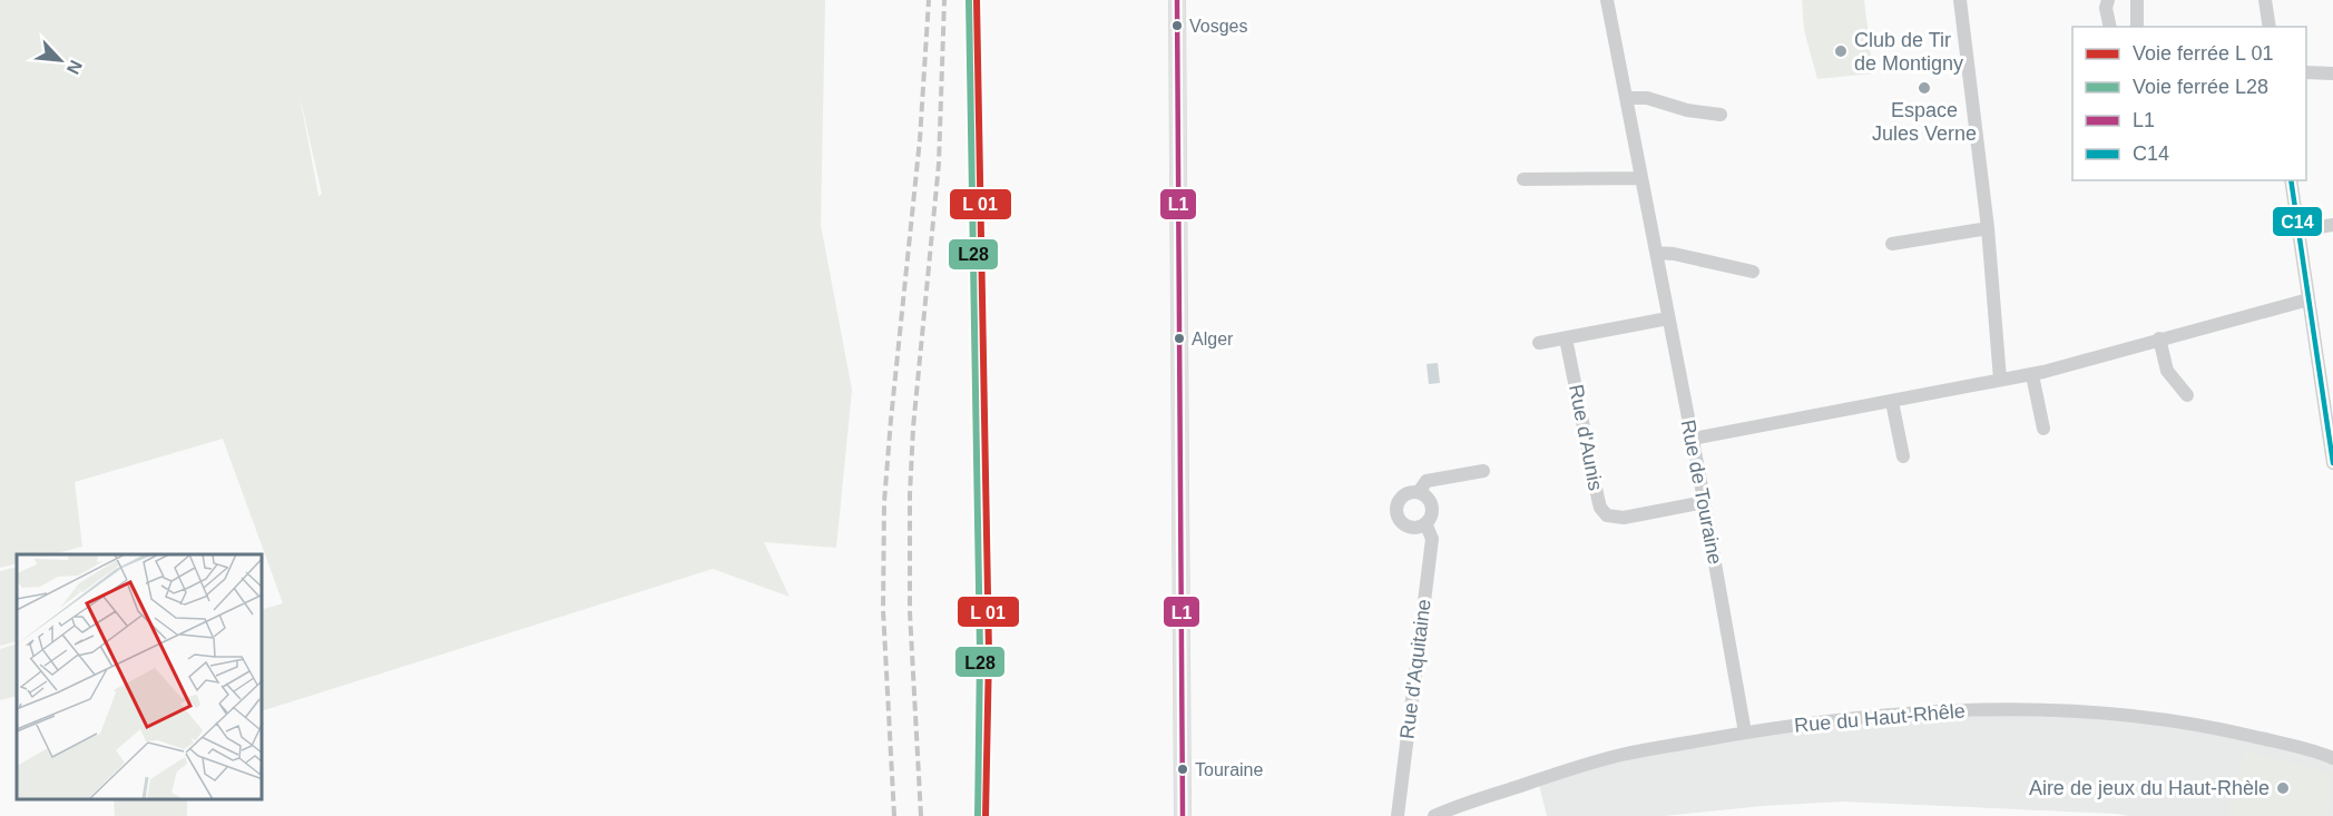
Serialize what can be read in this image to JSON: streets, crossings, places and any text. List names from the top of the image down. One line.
{"streets":{"street":["Rue d'Aunis","Rue de Touraine","Rue d'Aquitaine","Rue du Haut-Rhêle"]},"crossings":[["Rue d'Aunis","Rue de Touraine"],["Rue de Touraine","Rue du Haut-Rhêle"]],"places":["Vosges","Club de Tir de Montigny","Espace Jules Verne","Alger","Touraine","Aire de jeux du Haut-Rhèle"],"lines":["rail line L28","transit line L1","transit line C14"],"legend":["Voie ferrée L 01","Voie ferrée L28","L1","C14"],"north":"bottom right"}
